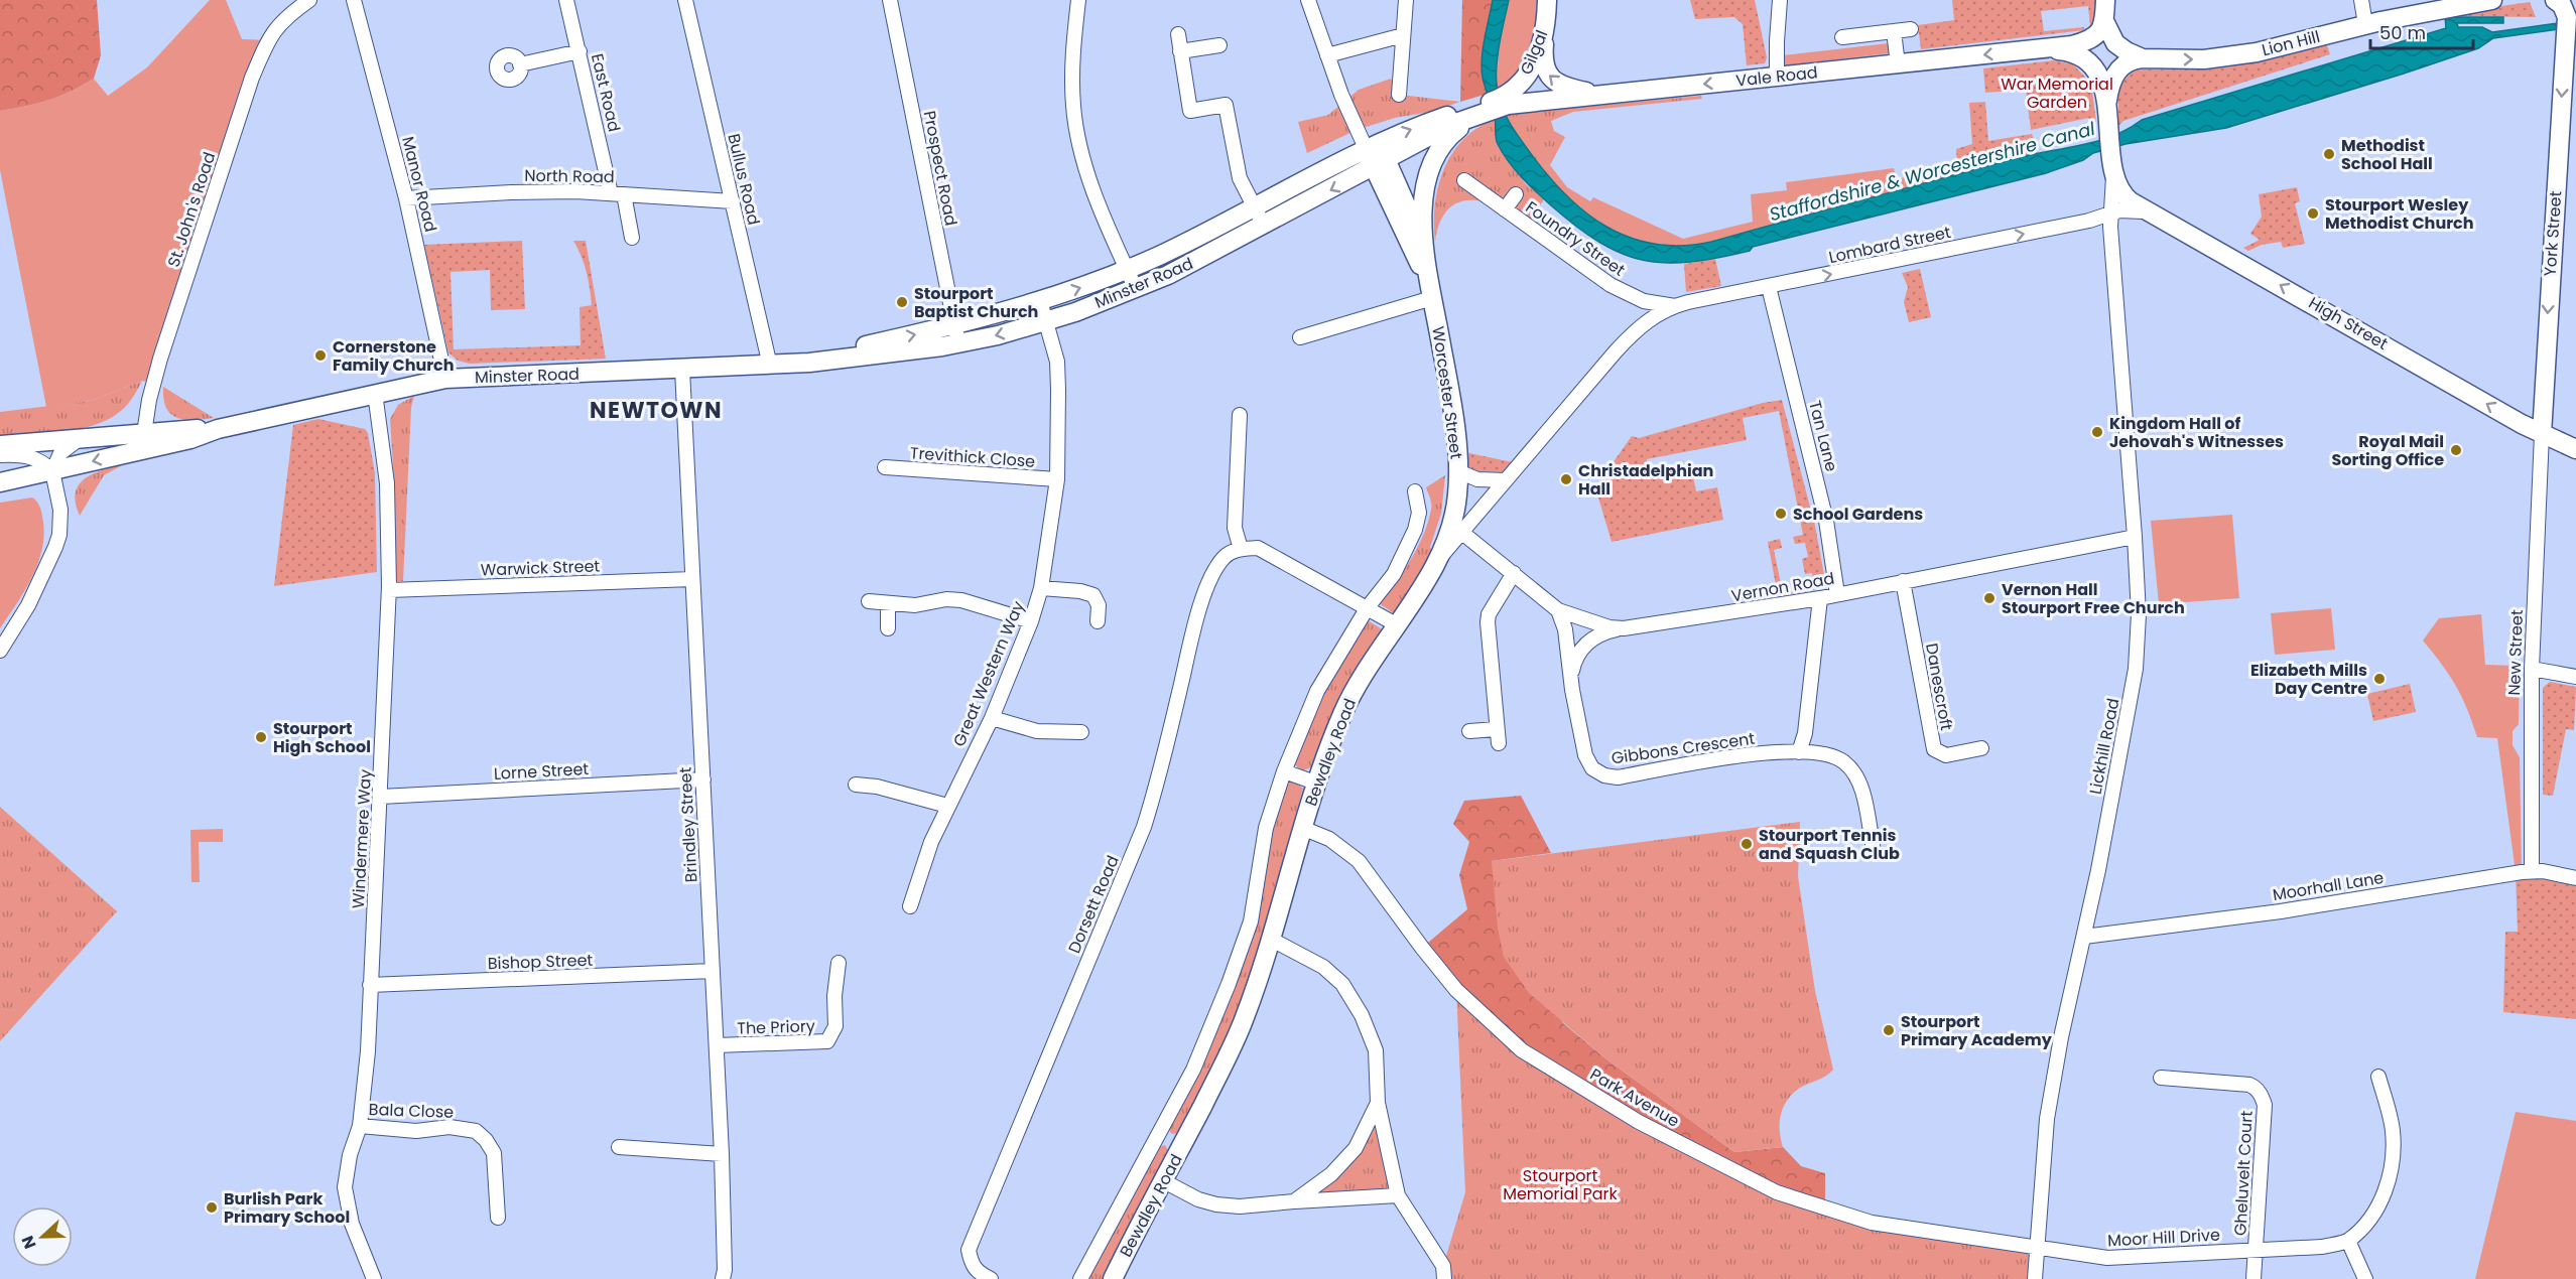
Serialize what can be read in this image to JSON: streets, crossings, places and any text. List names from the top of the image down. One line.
{"streets":{"main road":["Lion Hill","Gilgal","Vale Road","York Street","Minster Road","High Street","Worcester Street","Bewdley Road"],"street":["East Road","Prospect Road","North Road","Bullus Road","Manor Road","St. John's Road","Foundry Street","Lombard Street","Tan Lane","Trevithick Close","Warwick Street","Vernon Road","New Street","Great Western Way","Danescroft","Lickhill Road","Gibbons Crescent","Lorne Street","Brindley Street","Windermere Way","Moorhall Lane","Dorsett Road","Bishop Street","The Priory","Park Avenue","Bala Close","Gheluvelt Court","Moor Hill Drive"]},"crossings":[["Gilgal","Vale Road"],["East Road","North Road"],["Prospect Road","Minster Road"],["North Road","Bullus Road"],["North Road","Manor Road"],["Bullus Road","Minster Road"],["Manor Road","Minster Road"],["St. John's Road","Minster Road"],["York Street","High Street"],["York Street","New Street"],["Foundry Street","Lombard Street"],["Foundry Street","Bewdley Road"],["Lombard Street","High Street"],["Lombard Street","Tan Lane"],["Lombard Street","Lickhill Road"],["Lombard Street","Bewdley Road"],["Minster Road","Worcester Street"],["Minster Road","Great Western Way"],["Minster Road","Brindley Street"],["Minster Road","Windermere Way"],["High Street","New Street"],["High Street","Lickhill Road"],["Worcester Street","Bewdley Road"],["Tan Lane","Vernon Road"],["Trevithick Close","Great Western Way"],["Warwick Street","Brindley Street"],["Warwick Street","Windermere Way"],["Vernon Road","Danescroft"],["Vernon Road","Lickhill Road"],["Vernon Road","Gibbons Crescent"],["Vernon Road","Bewdley Road"],["New Street","Moorhall Lane"],["Lickhill Road","Moorhall Lane"],["Lickhill Road","Park Avenue"],["Lickhill Road","Moor Hill Drive"],["Bewdley Road","Park Avenue"],["Lorne Street","Brindley Street"],["Lorne Street","Windermere Way"],["Brindley Street","Bishop Street"],["Brindley Street","The Priory"],["Windermere Way","Bishop Street"],["Windermere Way","Bala Close"],["Park Avenue","Moor Hill Drive"],["Gheluvelt Court","Moor Hill Drive"]],"one_way":["Lion Hill","Vale Road","York Street","Lombard Street","High Street"],"districts":["NEWTOWN"],"water":["Staffordshire & Worcestershire Canal"],"parks":["War Memorial Garden","Stourport Memorial Park"],"places":["Methodist School Hall","Stourport Wesley Methodist Church","Stourport Baptist Church","Cornerstone Family Church","Kingdom Hall of Jehovah's Witnesses","Royal Mail Sorting Office","Christadelphian Hall","School Gardens","Vernon Hall Stourport Free Church","Elizabeth Mills Day Centre","Stourport High School","Stourport Tennis and Squash Club","Stourport Primary Academy","Burlish Park Primary School"],"scale_bar":"50 m","north":"left"}
